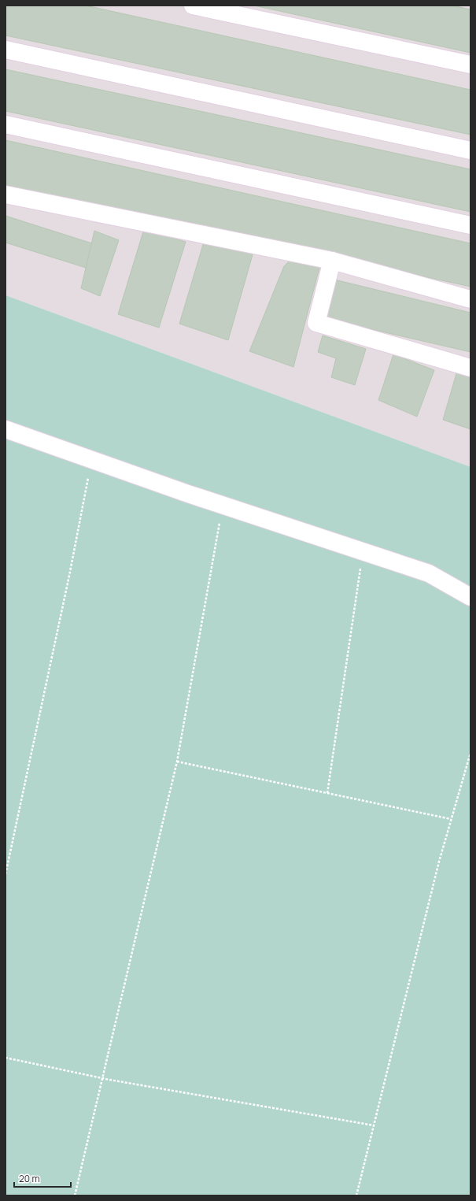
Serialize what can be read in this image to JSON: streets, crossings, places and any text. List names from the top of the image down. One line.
{"scale_bar":"20 m"}
